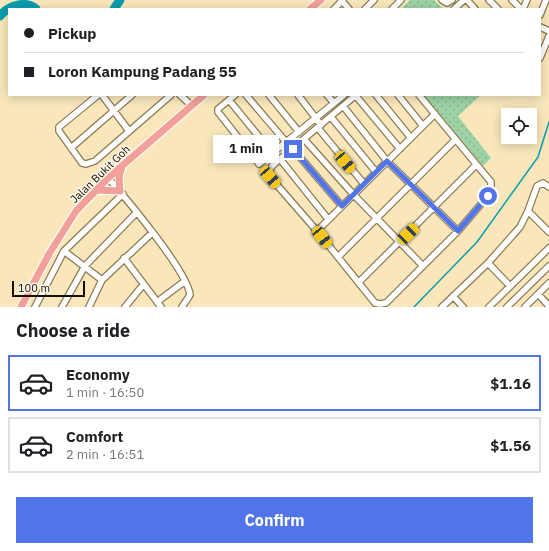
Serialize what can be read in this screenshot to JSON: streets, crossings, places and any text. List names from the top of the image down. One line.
{"streets":{"main road":["Jalan Bukit Goh"]},"scale_bar":"100 m","page":{"banner":["Pickup","Loron Kampung Padang 55"],"bubble":"1 min","scale":"100 m","heading":"Choose a ride","list":[{"name":"Economy","note":"1 min · 16:50","value":"$1.16"},{"name":"Comfort","note":"2 min · 16:51","value":"$1.56"}],"buttons":"Confirm"}}
